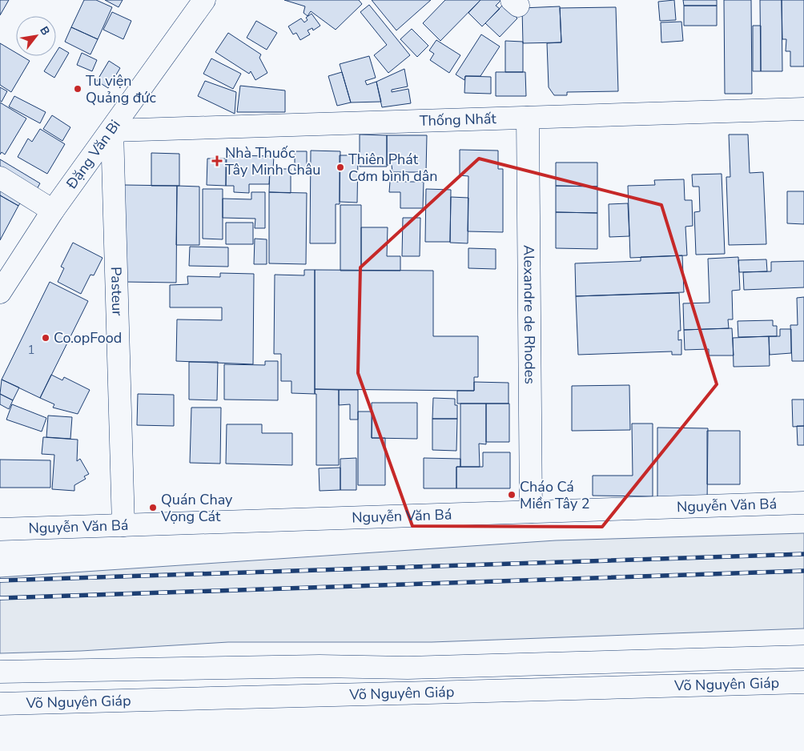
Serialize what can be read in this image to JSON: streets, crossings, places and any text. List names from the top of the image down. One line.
{"streets":{"main road":["Thống Nhất","Đặng Văn Bi","Pasteur","Alexandre de Rhodes","Nguyễn Văn Bá","Võ Nguyên Giáp"]},"crossings":[["Thống Nhất","Đặng Văn Bi"],["Thống Nhất","Pasteur"],["Thống Nhất","Alexandre de Rhodes"],["Đặng Văn Bi","Pasteur"],["Pasteur","Nguyễn Văn Bá"],["Alexandre de Rhodes","Nguyễn Văn Bá"]],"places":{"other":["Tu viện Quảng đức","Thiên Phát Cơm bình dân","Co.opFood","Cháo Cá Miền Tây 2","Quán Chay Vọng Cát"],"health":["Nhà Thuốc Tây Minh Châu"]},"house_numbers":["1"],"north":"top right"}
